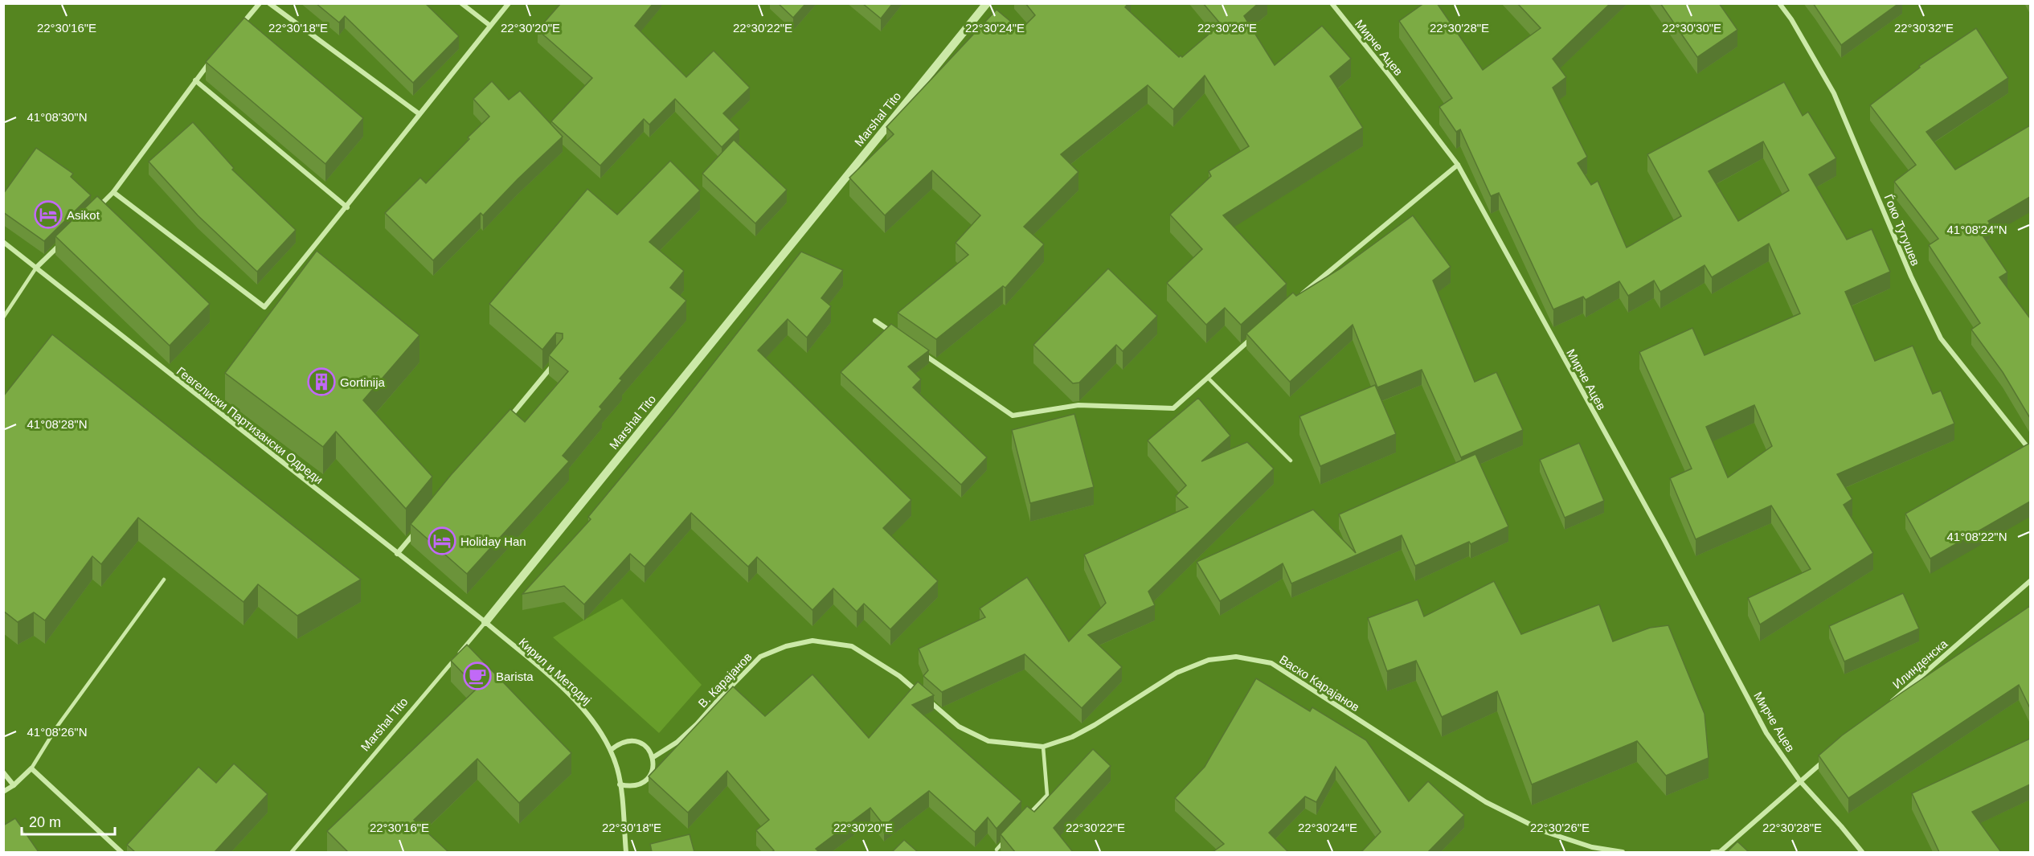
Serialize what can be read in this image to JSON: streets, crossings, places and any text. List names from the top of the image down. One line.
{"streets":{"street":["Мирче Ацев","Marshal Tito","Ѓоко Тутушев","Гевгелиски Партизански Одреди","Илинденска","Кирил и Методиј","В. Карајанов","Вaско Карајанов"]},"crossings":[["Marshal Tito","Гевгелиски Партизански Одреди"],["Marshal Tito","Кирил и Методиј"],["Гевгелиски Партизански Одреди","Кирил и Методиј"],["Кирил и Методиј","В. Карајанов"]],"places":{"hotel":["Asikot","Holiday Han"],"building":["Gortinija"],"cafe":["Barista"]},"scale_bar":"20 m","coordinates":["22°30'22\"E","22°30'28\"E","22°30'30\"E","22°30'16\"E","22°30'18\"E","22°30'20\"E","22°30'24\"E","22°30'26\"E","22°30'32\"E","41°08'30\"N","41°08'24\"N","41°08'28\"N","41°08'22\"N","41°08'26\"N"]}
